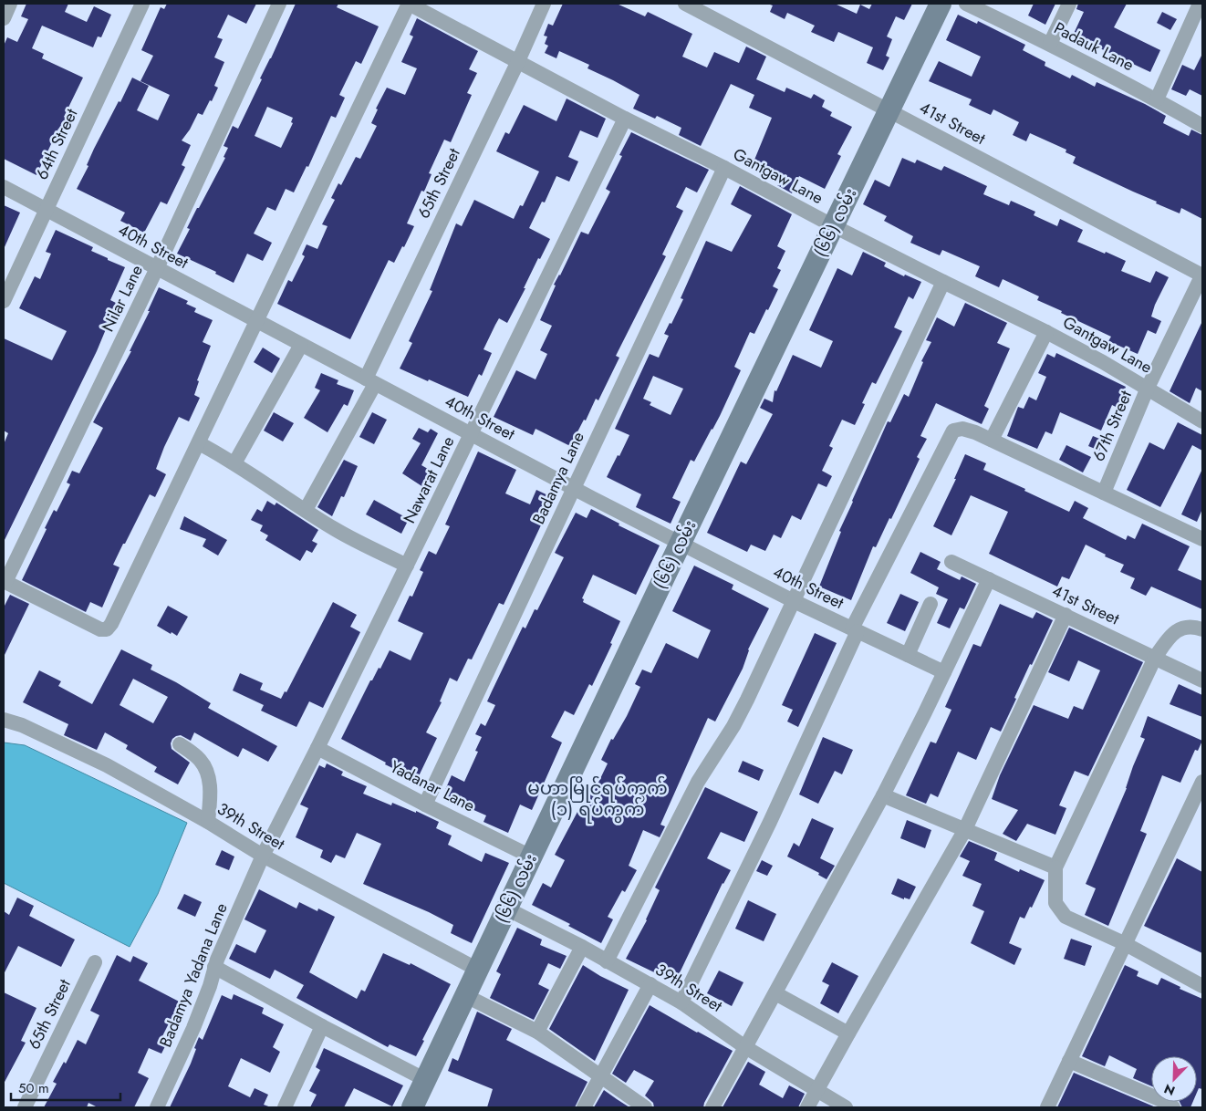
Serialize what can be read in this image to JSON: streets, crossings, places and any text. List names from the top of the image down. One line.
{"streets":{"street":["Padauk Lane","41st Street","64th Street","Gantgaw Lane","65th Street","(၆၆) လမ်း","40th Street","Nilar Lane","67th Street","Badamya Lane","Nawarat Lane","Yadanar Lane","39th Street","Badamya Yadana Lane"]},"crossings":[["41st Street","(၆၆) လမ်း"],["41st Street","67th Street"],["64th Street","40th Street"],["Gantgaw Lane","65th Street"],["Gantgaw Lane","(၆၆) လမ်း"],["Gantgaw Lane","67th Street"],["Gantgaw Lane","Badamya Lane"],["Gantgaw Lane","Nawarat Lane"],["65th Street","40th Street"],["(၆၆) လမ်း","40th Street"],["(၆၆) လမ်း","Yadanar Lane"],["(၆၆) လမ်း","39th Street"],["40th Street","Nilar Lane"],["40th Street","Badamya Lane"],["40th Street","Nawarat Lane"],["Badamya Lane","Yadanar Lane"],["Nawarat Lane","Yadanar Lane"],["Nawarat Lane","39th Street"],["Nawarat Lane","Badamya Yadana Lane"],["39th Street","Badamya Yadana Lane"]],"districts":["မဟာမြိုင်ရပ်ကွက် (၁) ရပ်ကွက်"],"scale_bar":"50 m","north":"bottom left"}
